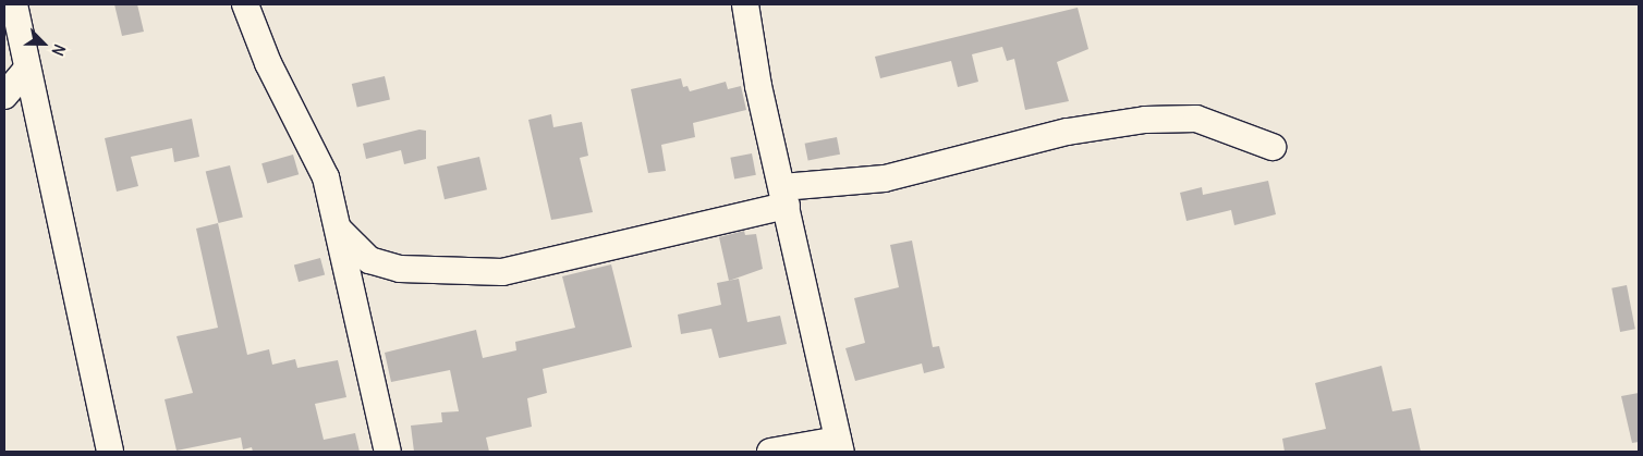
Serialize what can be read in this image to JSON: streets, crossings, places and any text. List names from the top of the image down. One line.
{"north":"bottom right"}
